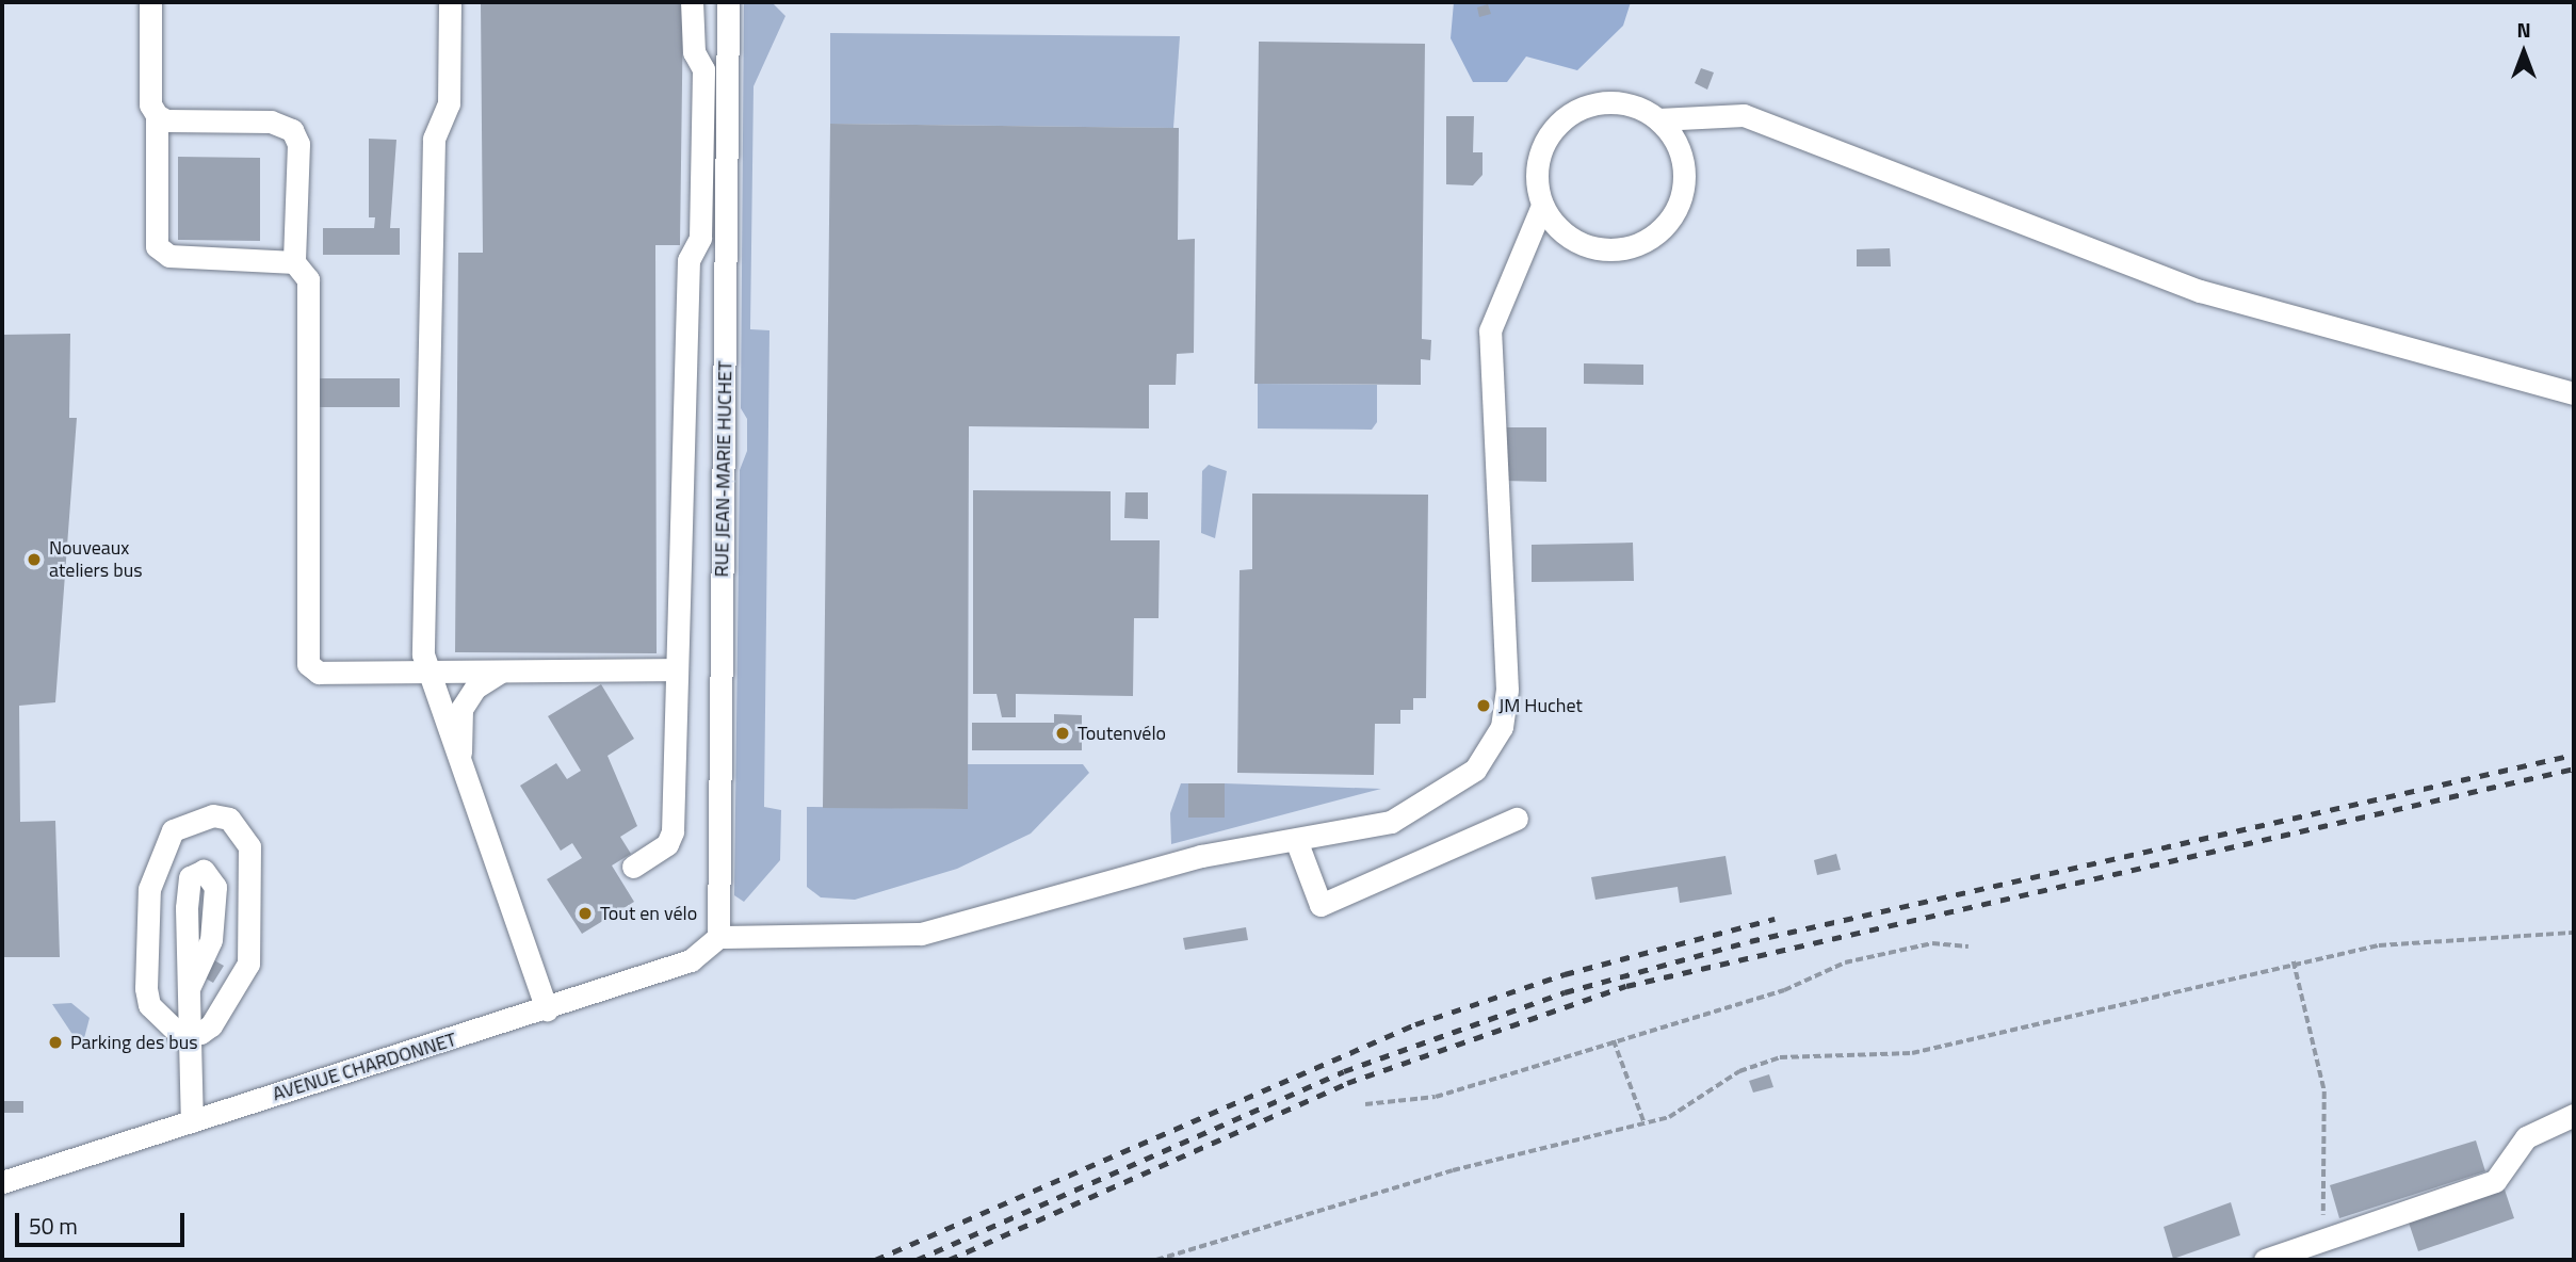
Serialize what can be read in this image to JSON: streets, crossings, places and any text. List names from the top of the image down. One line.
{"streets":{"street":["RUE JEAN-MARIE HUCHET","AVENUE CHARDONNET"]},"crossings":[["RUE JEAN-MARIE HUCHET","AVENUE CHARDONNET"]],"places":["Nouveaux ateliers bus","JM Huchet","Toutenvélo","Tout en vélo","Parking des bus"],"scale_bar":"50 m","north":"top"}
